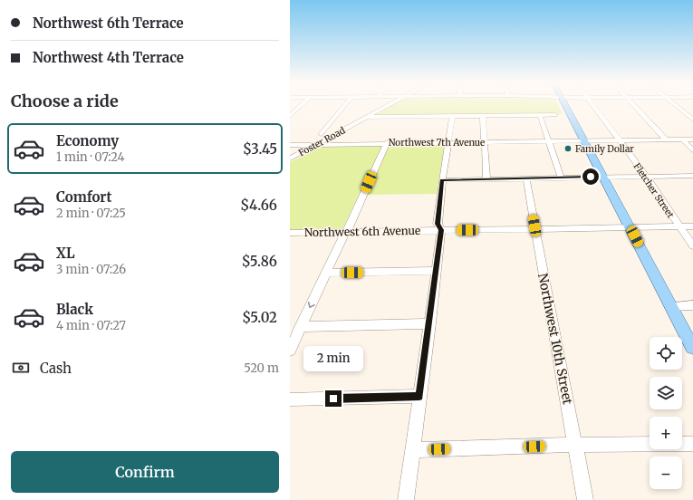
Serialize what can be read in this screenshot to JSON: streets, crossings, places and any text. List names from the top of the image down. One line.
{"streets":{"street":["Foster Road","Northwest 7th Avenue","Fletcher Street","Northwest 6th Avenue","Northwest 10th Street"]},"crossings":[["Foster Road","Northwest 7th Avenue"],["Northwest 7th Avenue","Fletcher Street"],["Fletcher Street","Northwest 6th Avenue"],["Northwest 6th Avenue","Northwest 10th Street"]],"places":["Family Dollar"],"page":{"banner":["Northwest 6th Terrace","Northwest 4th Terrace"],"heading":"Choose a ride","list":[{"name":"Economy","note":"1 min · 07:24","value":"$3.45"},{"name":"Comfort","note":"2 min · 07:25","value":"$4.66"},{"name":"XL","note":"3 min · 07:26","value":"$5.86"},{"name":"Black","note":"4 min · 07:27","value":"$5.02"}],"map_buttons":["+","−"],"bubble":"2 min","pay":["Cash","520 m"],"buttons":"Confirm"}}
